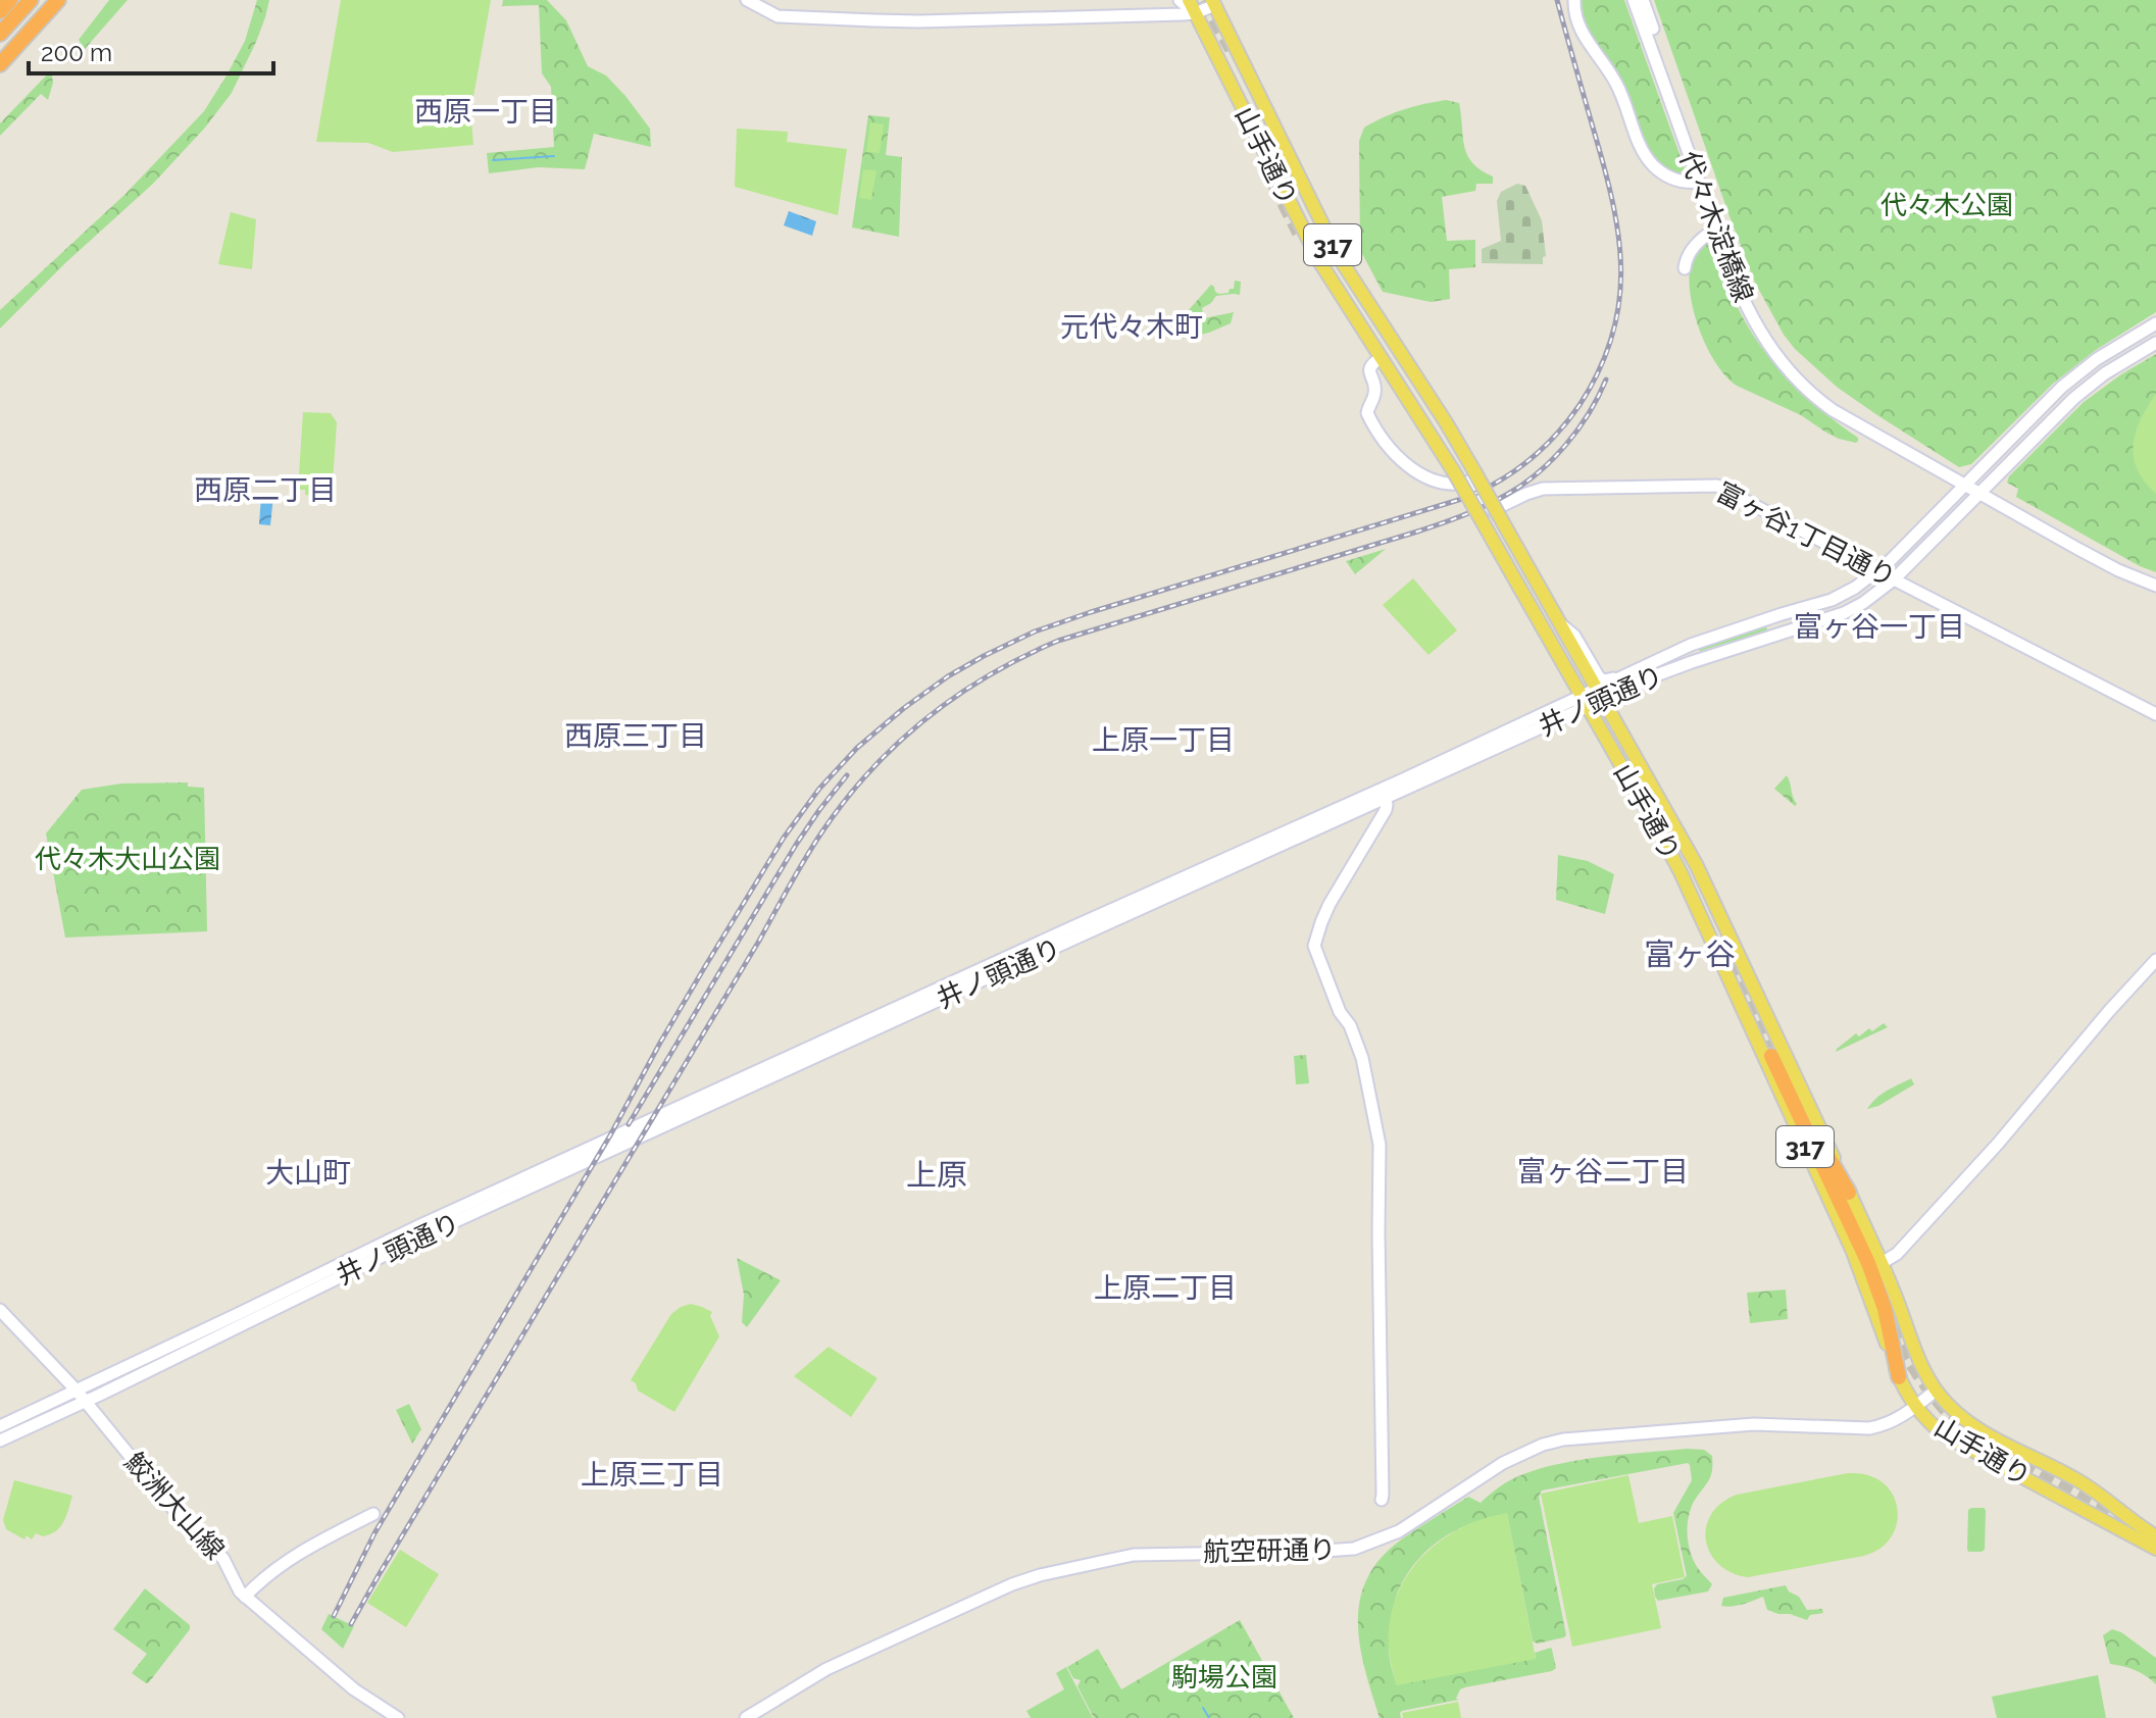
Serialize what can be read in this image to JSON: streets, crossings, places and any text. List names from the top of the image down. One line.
{"streets":{"main road":["山手通り","317"],"street":["代々木淀橋線","富ヶ谷1丁目通り","井ノ頭通り","鮫洲大山線","航空研通り"]},"crossings":[["山手通り","富ヶ谷1丁目通り"],["山手通り","井ノ頭通り"],["山手通り","航空研通り"],["代々木淀橋線","井ノ頭通り"],["富ヶ谷1丁目通り","井ノ頭通り"],["井ノ頭通り","鮫洲大山線"]],"districts":["西原一丁目","元代々木町","西原二丁目","富ヶ谷一丁目","西原三丁目","上原一丁目","富ヶ谷","富ヶ谷二丁目","大山町","上原","上原二丁目","上原三丁目"],"parks":["代々木公園","代々木大山公園","駒場公園"],"scale_bar":"200 m"}
